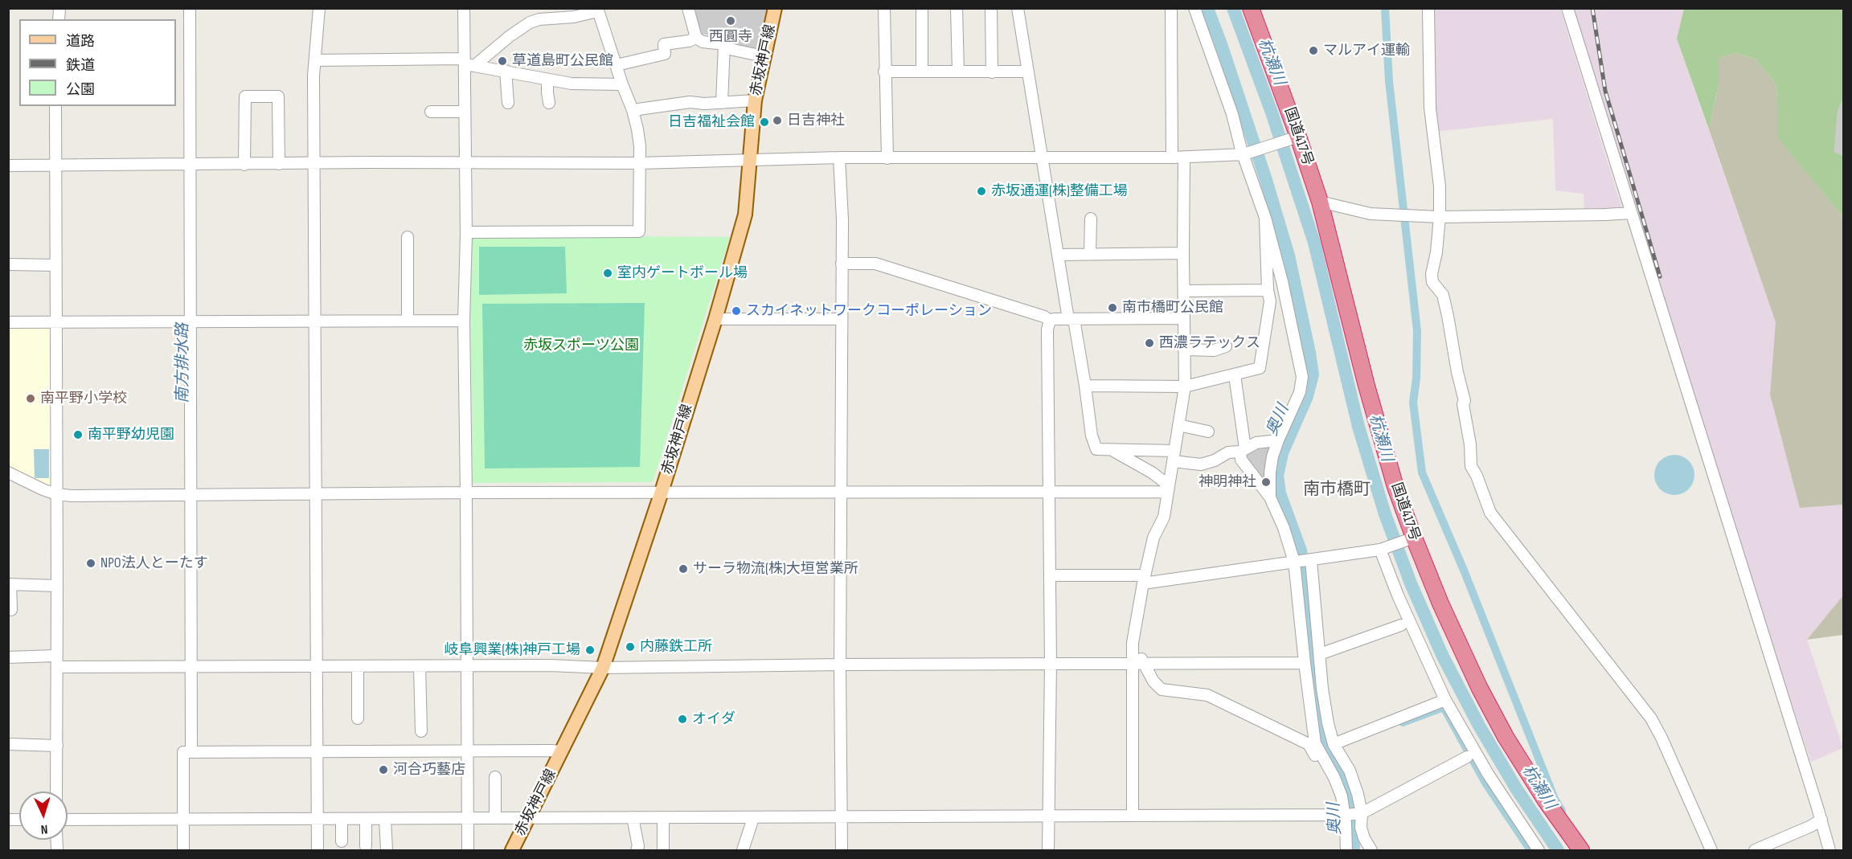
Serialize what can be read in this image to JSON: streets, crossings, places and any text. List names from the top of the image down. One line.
{"streets":{"highway":["国道417号"],"main road":["赤坂神戸線"]},"districts":["南市橋町"],"water":["杭瀬川","南方排水路","奥川"],"parks":["赤坂スポーツ公園"],"places":["西圓寺","マルアイ運輸","草道島町公民館","日吉神社","日吉福祉会館","赤坂通運(株)整備工場","室内ゲートボール場","南市橋町公民館","スカイネットワークコーポレーション","西濃ラテックス","南平野小学校","南平野幼児園","神明神社","NPO法人とーたす","サーラ物流(株)大垣営業所","内藤鉄工所","岐阜興業(株)神戸工場","オイダ","河合巧藝店"],"legend":["道路","鉄道","公園"],"north":"bottom"}
